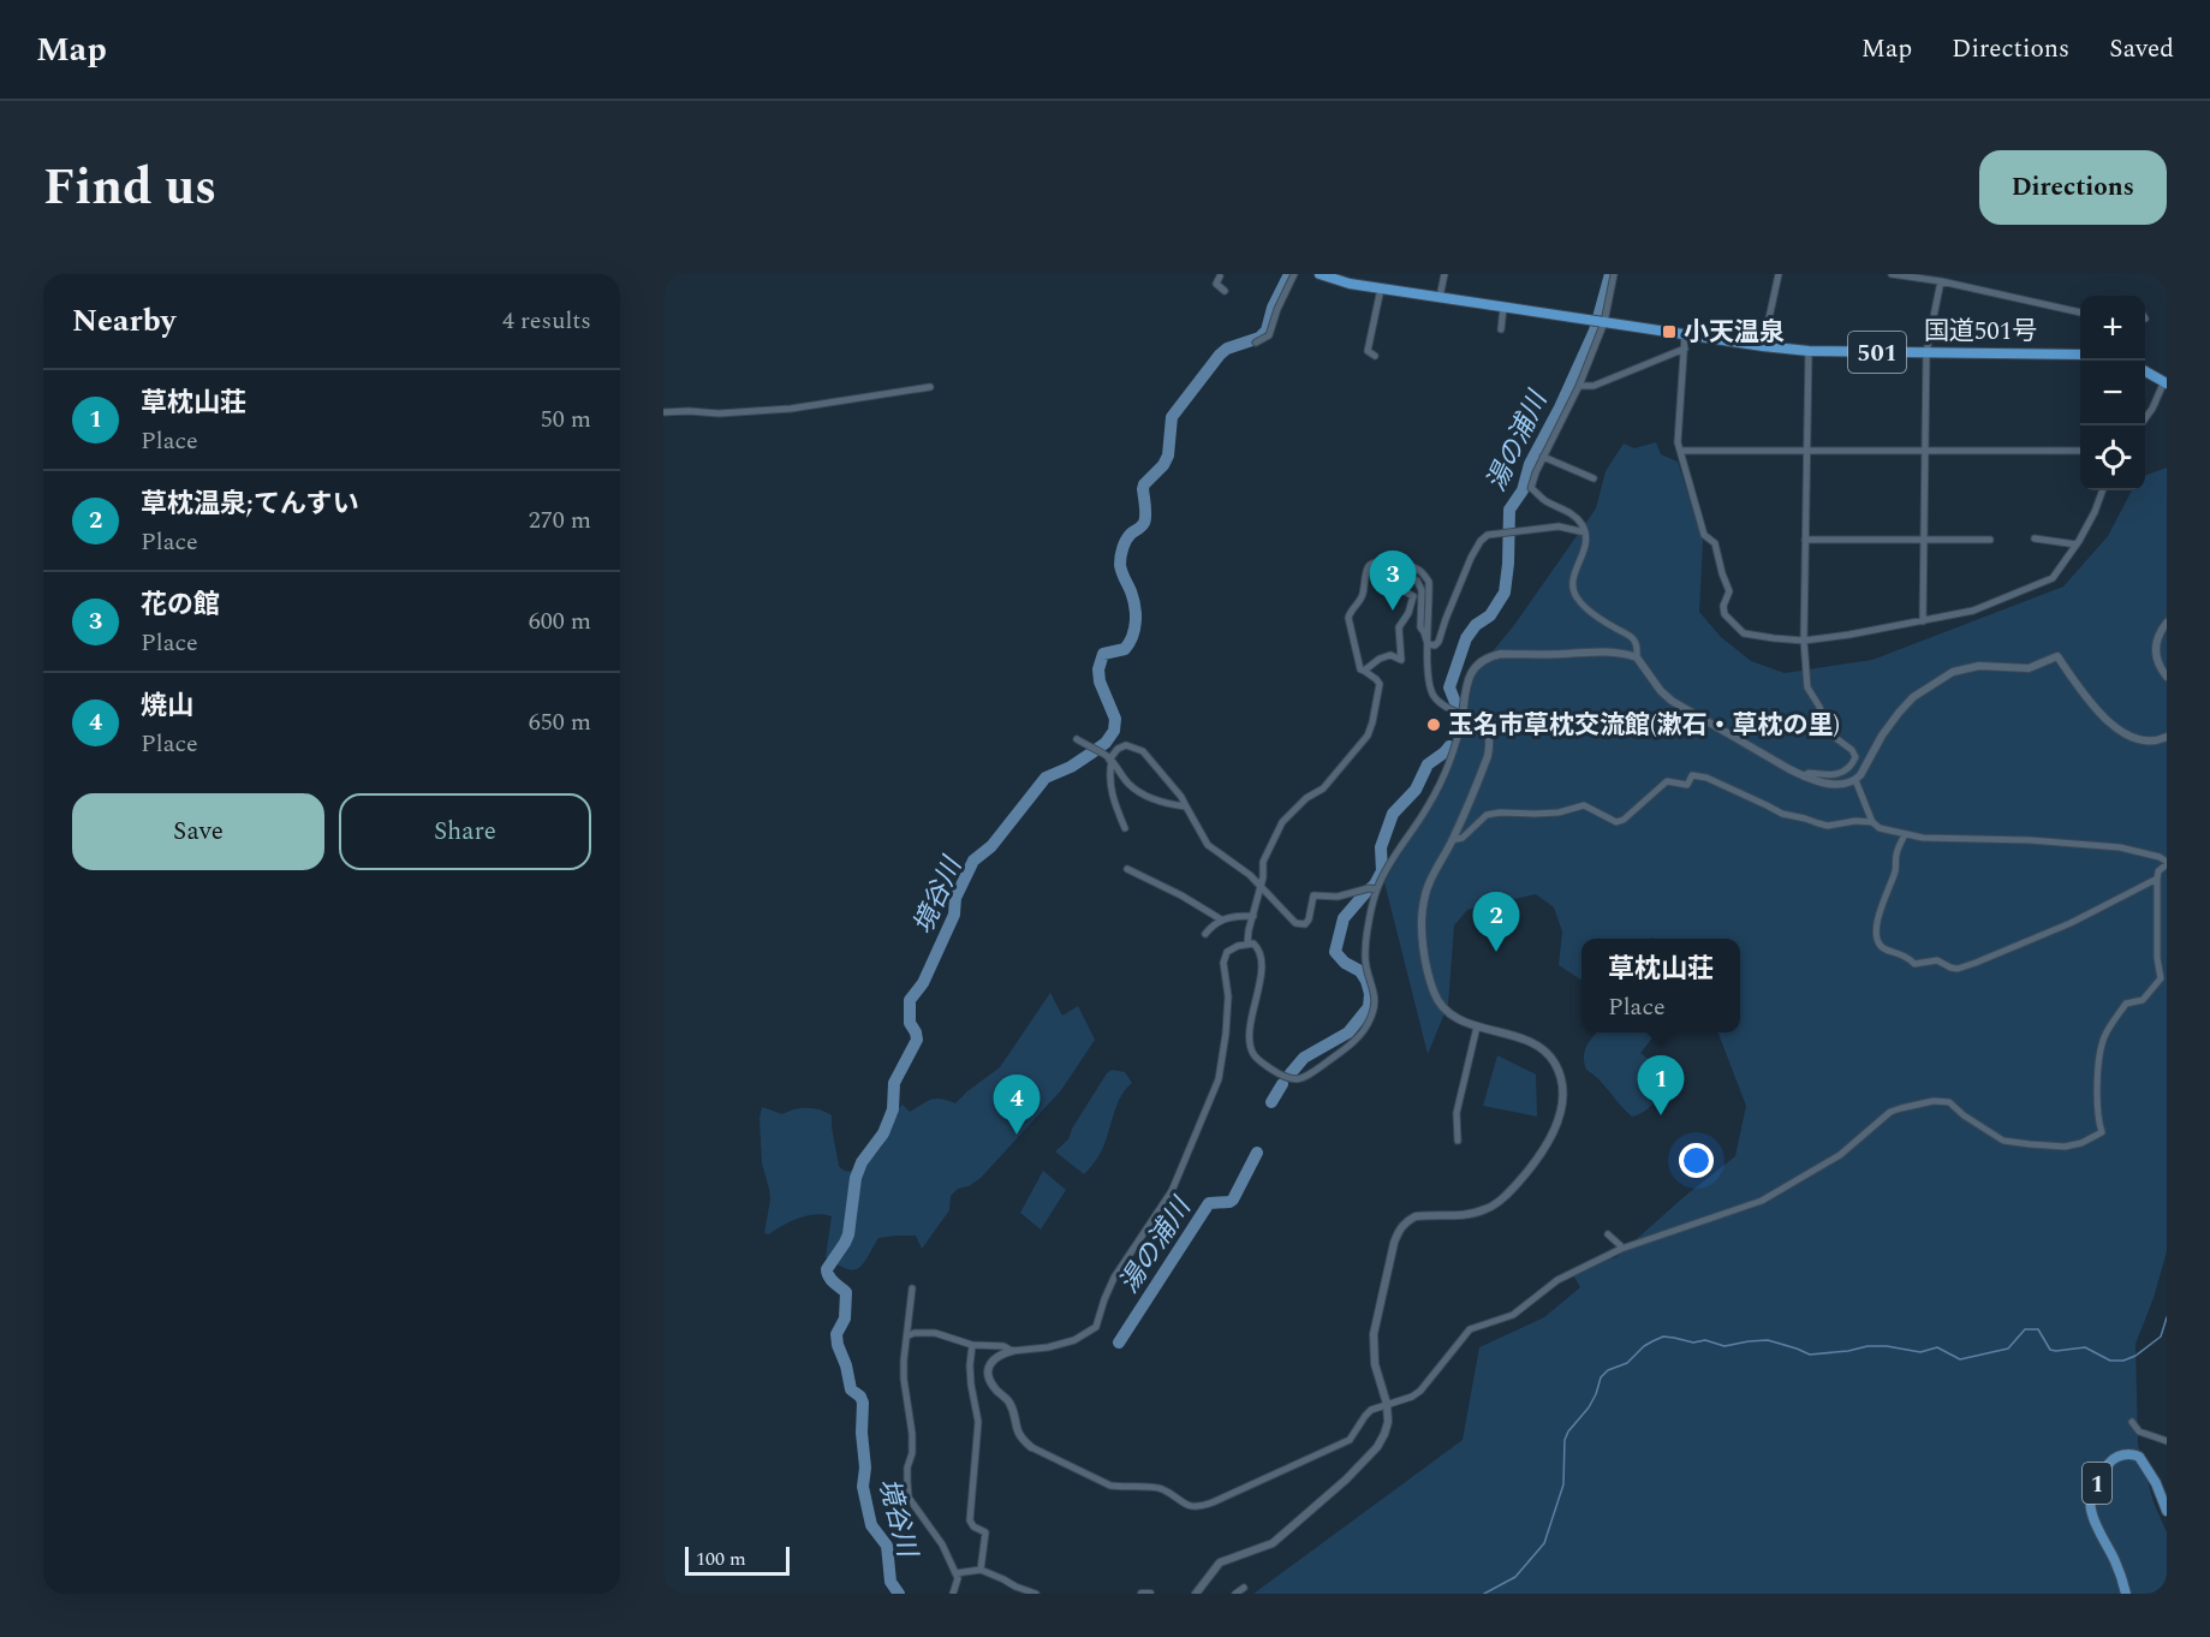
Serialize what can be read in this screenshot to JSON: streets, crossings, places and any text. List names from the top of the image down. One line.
{"streets":{"highway":["国道501号","501"],"main road":["1"]},"water":["湯の浦川","境谷川"],"places":{"transit":["小天温泉"],"other":["玉名市草枕交流館(漱石・草枕の里)"]},"scale_bar":"100 m","page":{"header":"Map","nav":["Map","Directions","Saved"],"title":"Find us","buttons":["Directions",["Save","Share"]],"heading":["Nearby","4 results"],"map_buttons":["+","−"],"list":[{"mark":"1","name":"草枕山荘","note":"Place","value":"50 m"},{"mark":"2","name":"草枕温泉;てんすい","note":"Place","value":"270 m"},{"mark":"3","name":"花の館","note":"Place","value":"600 m"},{"mark":"4","name":"焼山","note":"Place","value":"650 m"}],"pins":["3","2","1","4"],"popup":["草枕山荘","Place"],"scale":"100 m"}}
